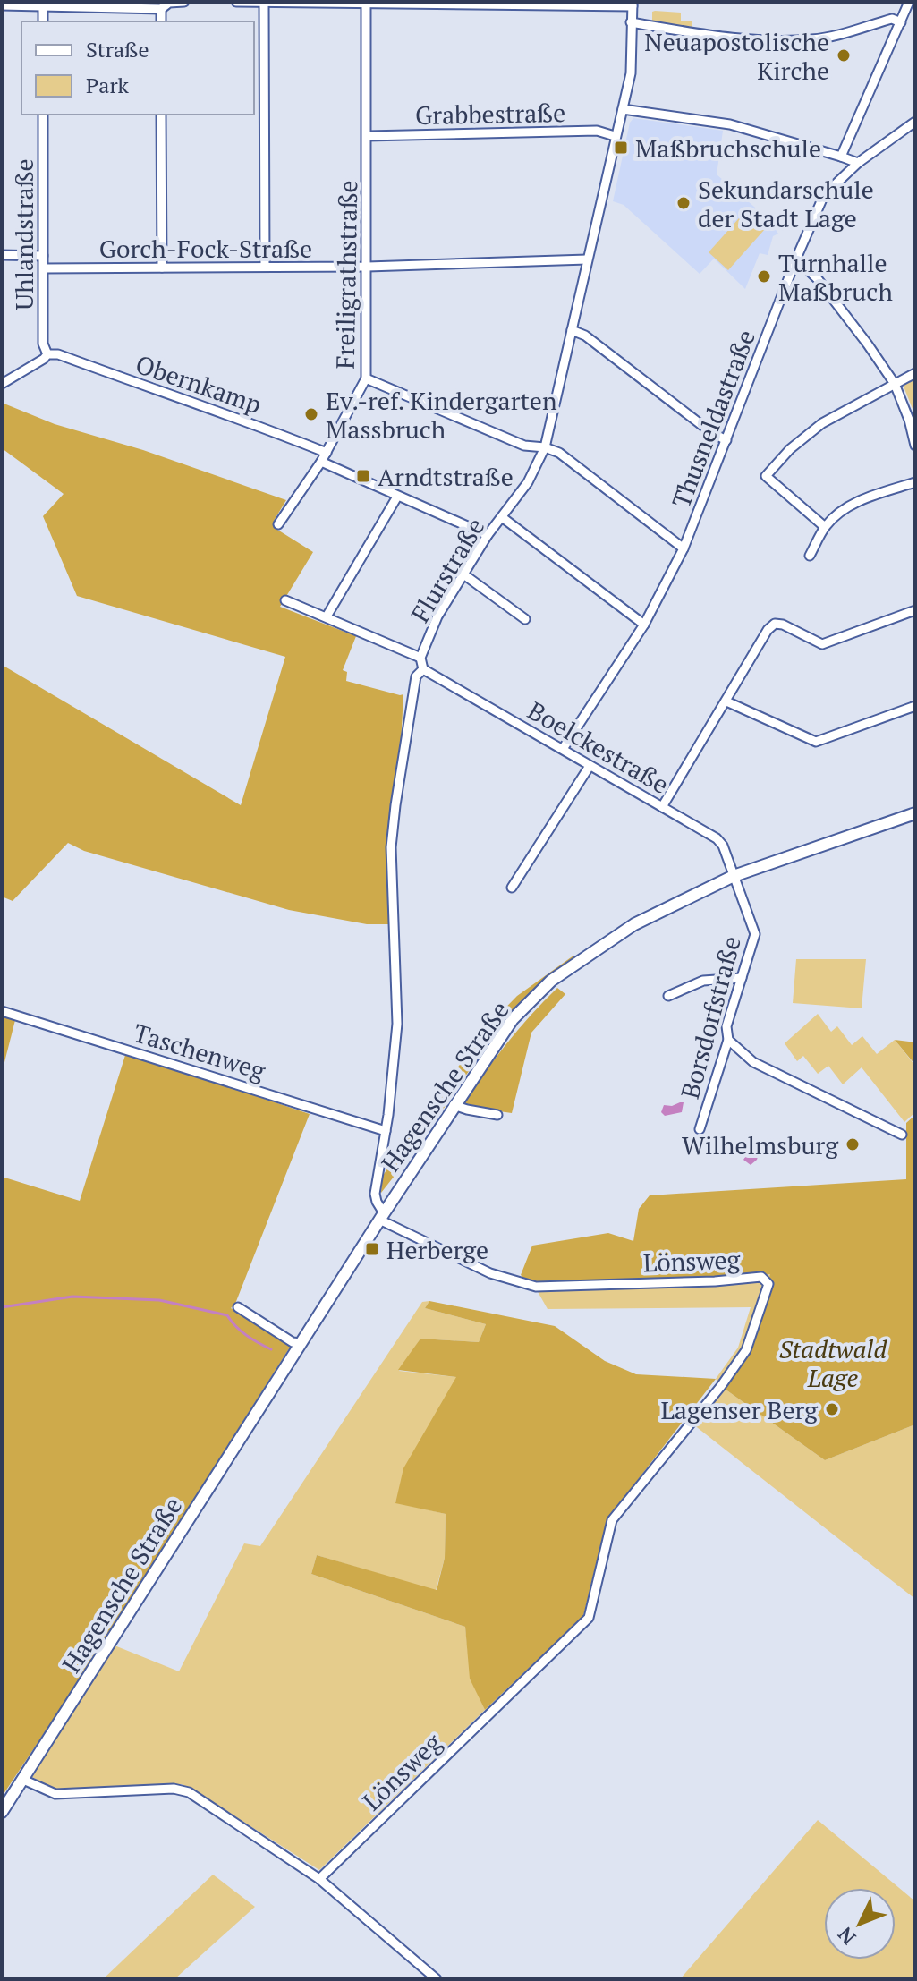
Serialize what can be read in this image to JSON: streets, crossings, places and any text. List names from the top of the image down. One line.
{"streets":{"street":["Grabbestraße","Uhlandstraße","Gorch-Fock-Straße","Freiligrathstraße","Obernkamp","Thusneldastraße","Flurstraße","Boelckestraße","Borsdorfstraße","Taschenweg","Hagensche Straße","Lönsweg"]},"crossings":[["Grabbestraße","Freiligrathstraße"],["Grabbestraße","Flurstraße"],["Uhlandstraße","Gorch-Fock-Straße"],["Uhlandstraße","Obernkamp"],["Gorch-Fock-Straße","Freiligrathstraße"],["Gorch-Fock-Straße","Flurstraße"],["Freiligrathstraße","Obernkamp"],["Thusneldastraße","Boelckestraße"],["Flurstraße","Boelckestraße"],["Boelckestraße","Borsdorfstraße"],["Boelckestraße","Hagensche Straße"],["Borsdorfstraße","Hagensche Straße"],["Hagensche Straße","Lönsweg"]],"parks":["Stadtwald Lage"],"places":{"other":["Neuapostolische Kirche","Sekundarschule der Stadt Lage","Turnhalle Maßbruch","Ev.-ref. Kindergarten Massbruch","Wilhelmsburg","Lagenser Berg"],"transit":["Maßbruchschule","Arndtstraße","Herberge"]},"legend":["Straße","Park"],"north":"bottom left"}
